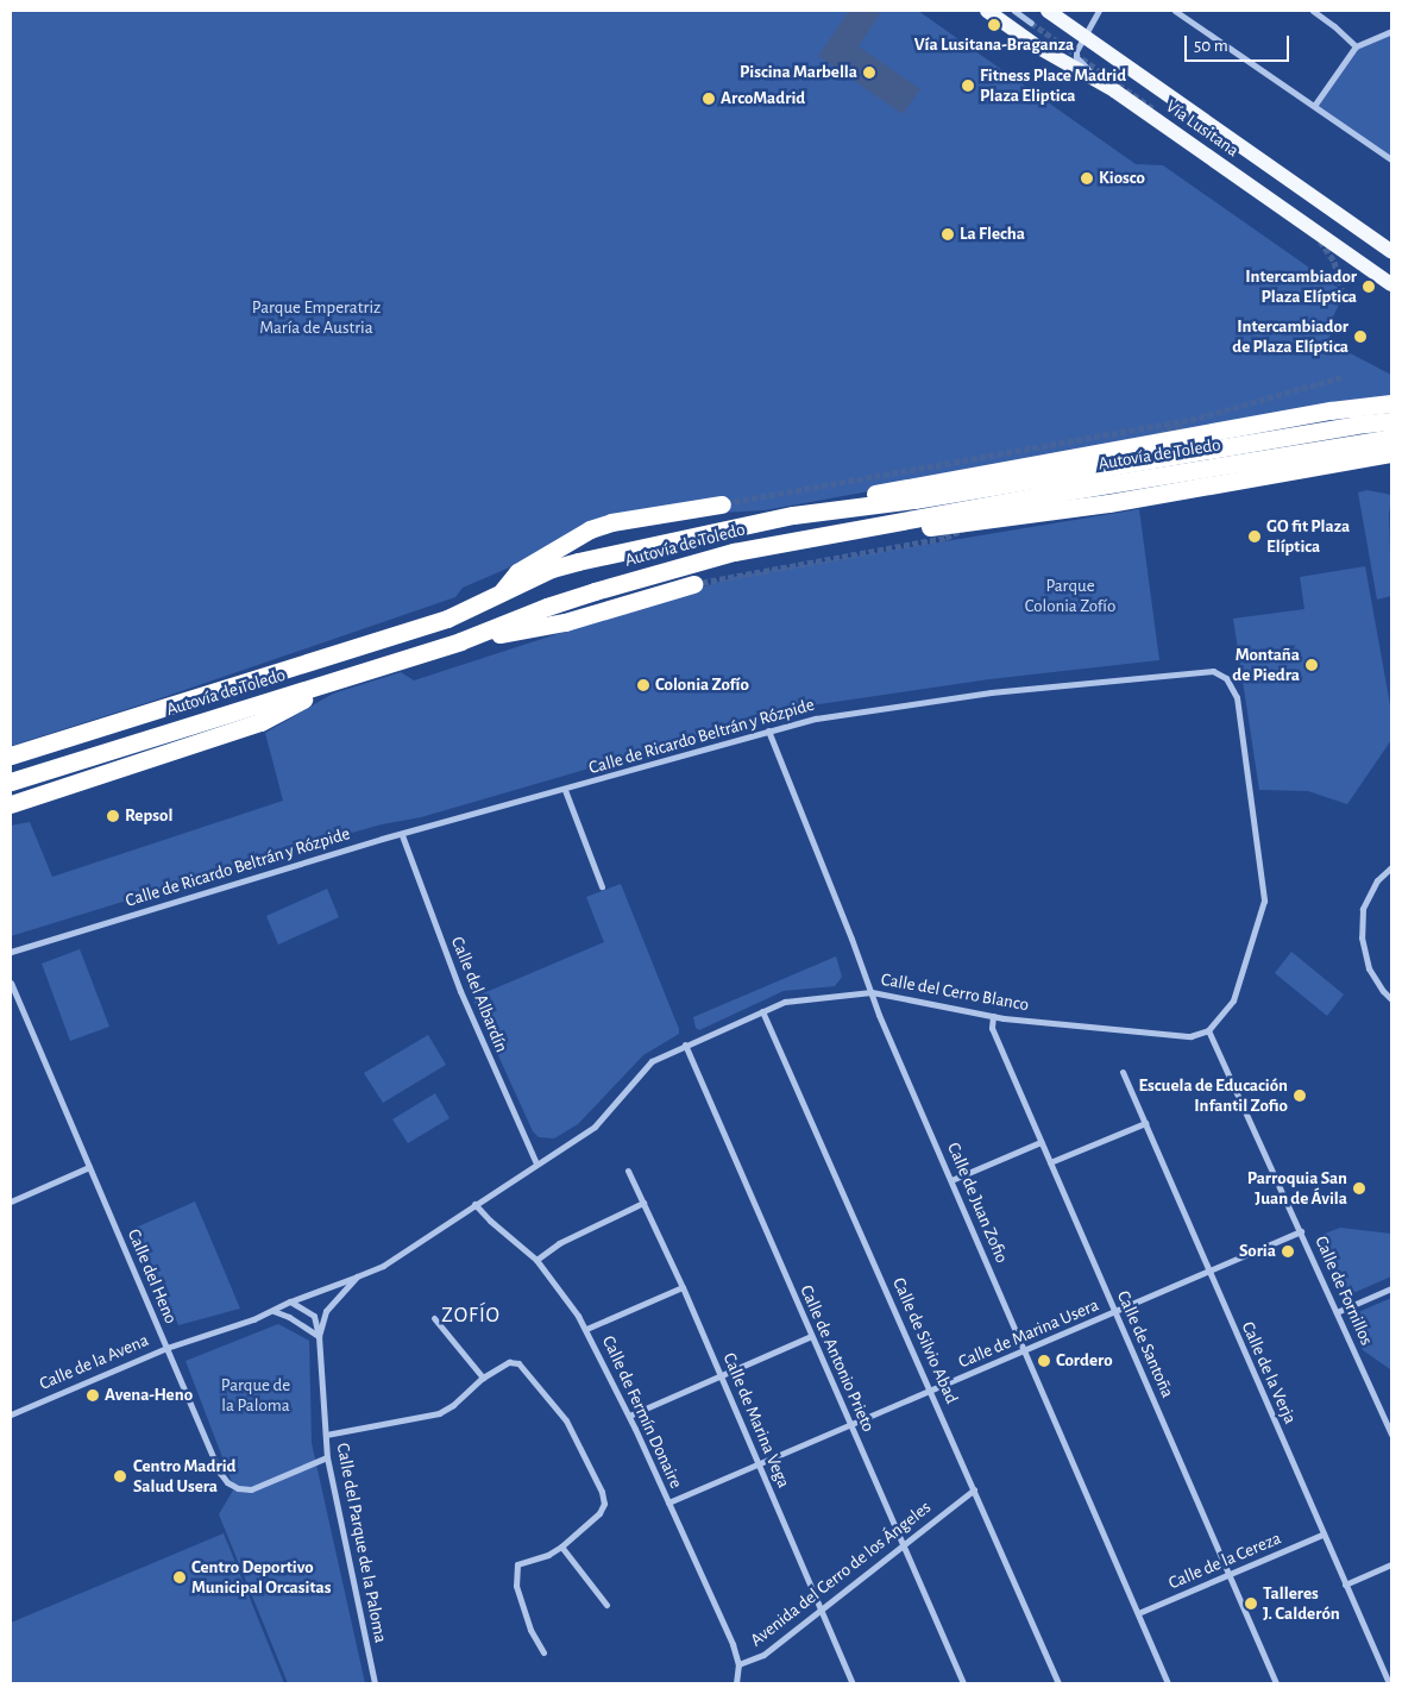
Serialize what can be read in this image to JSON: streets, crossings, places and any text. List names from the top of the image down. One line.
{"streets":{"highway":["Autovía de Toledo"],"main road":["Vía Lusitana"],"street":["Calle de Ricardo Beltrán y Rózpide","Calle del Cerro Blanco","Calle del Albardín","Calle de Juan Zofio","Calle del Heno","Calle de Fornillos","Calle de Marina Usera","Calle de Silvio Abad","Calle de Santoña","Calle de Antonio Prieto","Calle de la Avena","Calle de la Verja","Calle de Fermín Donaire","Calle de Marina Vega","Calle del Parque de la Paloma","Calle de la Cereza","Avenida del Cerro de los Ángeles"]},"crossings":[["Calle de Ricardo Beltrán y Rózpide","Calle del Cerro Blanco"],["Calle de Ricardo Beltrán y Rózpide","Calle del Albardín"],["Calle de Ricardo Beltrán y Rózpide","Calle de Juan Zofio"],["Calle de Ricardo Beltrán y Rózpide","Calle de Fornillos"],["Calle del Cerro Blanco","Calle del Albardín"],["Calle del Cerro Blanco","Calle de Juan Zofio"],["Calle del Cerro Blanco","Calle de Fornillos"],["Calle del Cerro Blanco","Calle de Silvio Abad"],["Calle del Cerro Blanco","Calle de Santoña"],["Calle del Cerro Blanco","Calle de Antonio Prieto"],["Calle del Cerro Blanco","Calle de Fermín Donaire"],["Calle del Cerro Blanco","Calle del Parque de la Paloma"],["Calle de Juan Zofio","Calle de Marina Usera"],["Calle de Juan Zofio","Calle de la Cereza"],["Calle del Heno","Calle de la Avena"],["Calle del Heno","Calle del Parque de la Paloma"],["Calle de Fornillos","Calle de Marina Usera"],["Calle de Marina Usera","Calle de Silvio Abad"],["Calle de Marina Usera","Calle de Santoña"],["Calle de Marina Usera","Calle de Antonio Prieto"],["Calle de Marina Usera","Calle de la Verja"],["Calle de Marina Usera","Calle de Fermín Donaire"],["Calle de Marina Usera","Calle de Marina Vega"],["Calle de Silvio Abad","Avenida del Cerro de los Ángeles"],["Calle de Santoña","Calle de la Cereza"],["Calle de Antonio Prieto","Avenida del Cerro de los Ángeles"],["Calle de la Avena","Calle del Parque de la Paloma"],["Calle de la Verja","Calle de la Cereza"],["Calle de Fermín Donaire","Calle del Parque de la Paloma"],["Calle de Fermín Donaire","Avenida del Cerro de los Ángeles"],["Calle de Marina Vega","Avenida del Cerro de los Ángeles"]],"districts":["ZOFÍO"],"parks":["Parque Emperatriz María de Austria","Parque Colonia Zofío","Parque de la Paloma"],"places":["Vía Lusitana-Braganza","Piscina Marbella","Fitness Place Madrid Plaza Eliptica","ArcoMadrid","Kiosco","La Flecha","Intercambiador Plaza Elíptica","Intercambiador de Plaza Elíptica","GO fit Plaza Elíptica","Montaña de Piedra","Colonia Zofío","Repsol","Escuela de Educación Infantil Zofio","Parroquia San Juan de Ávila","Soria","Cordero","Avena-Heno","Centro Madrid Salud Usera","Centro Deportivo Municipal Orcasitas","Talleres J. Calderón"],"scale_bar":"50 m"}
